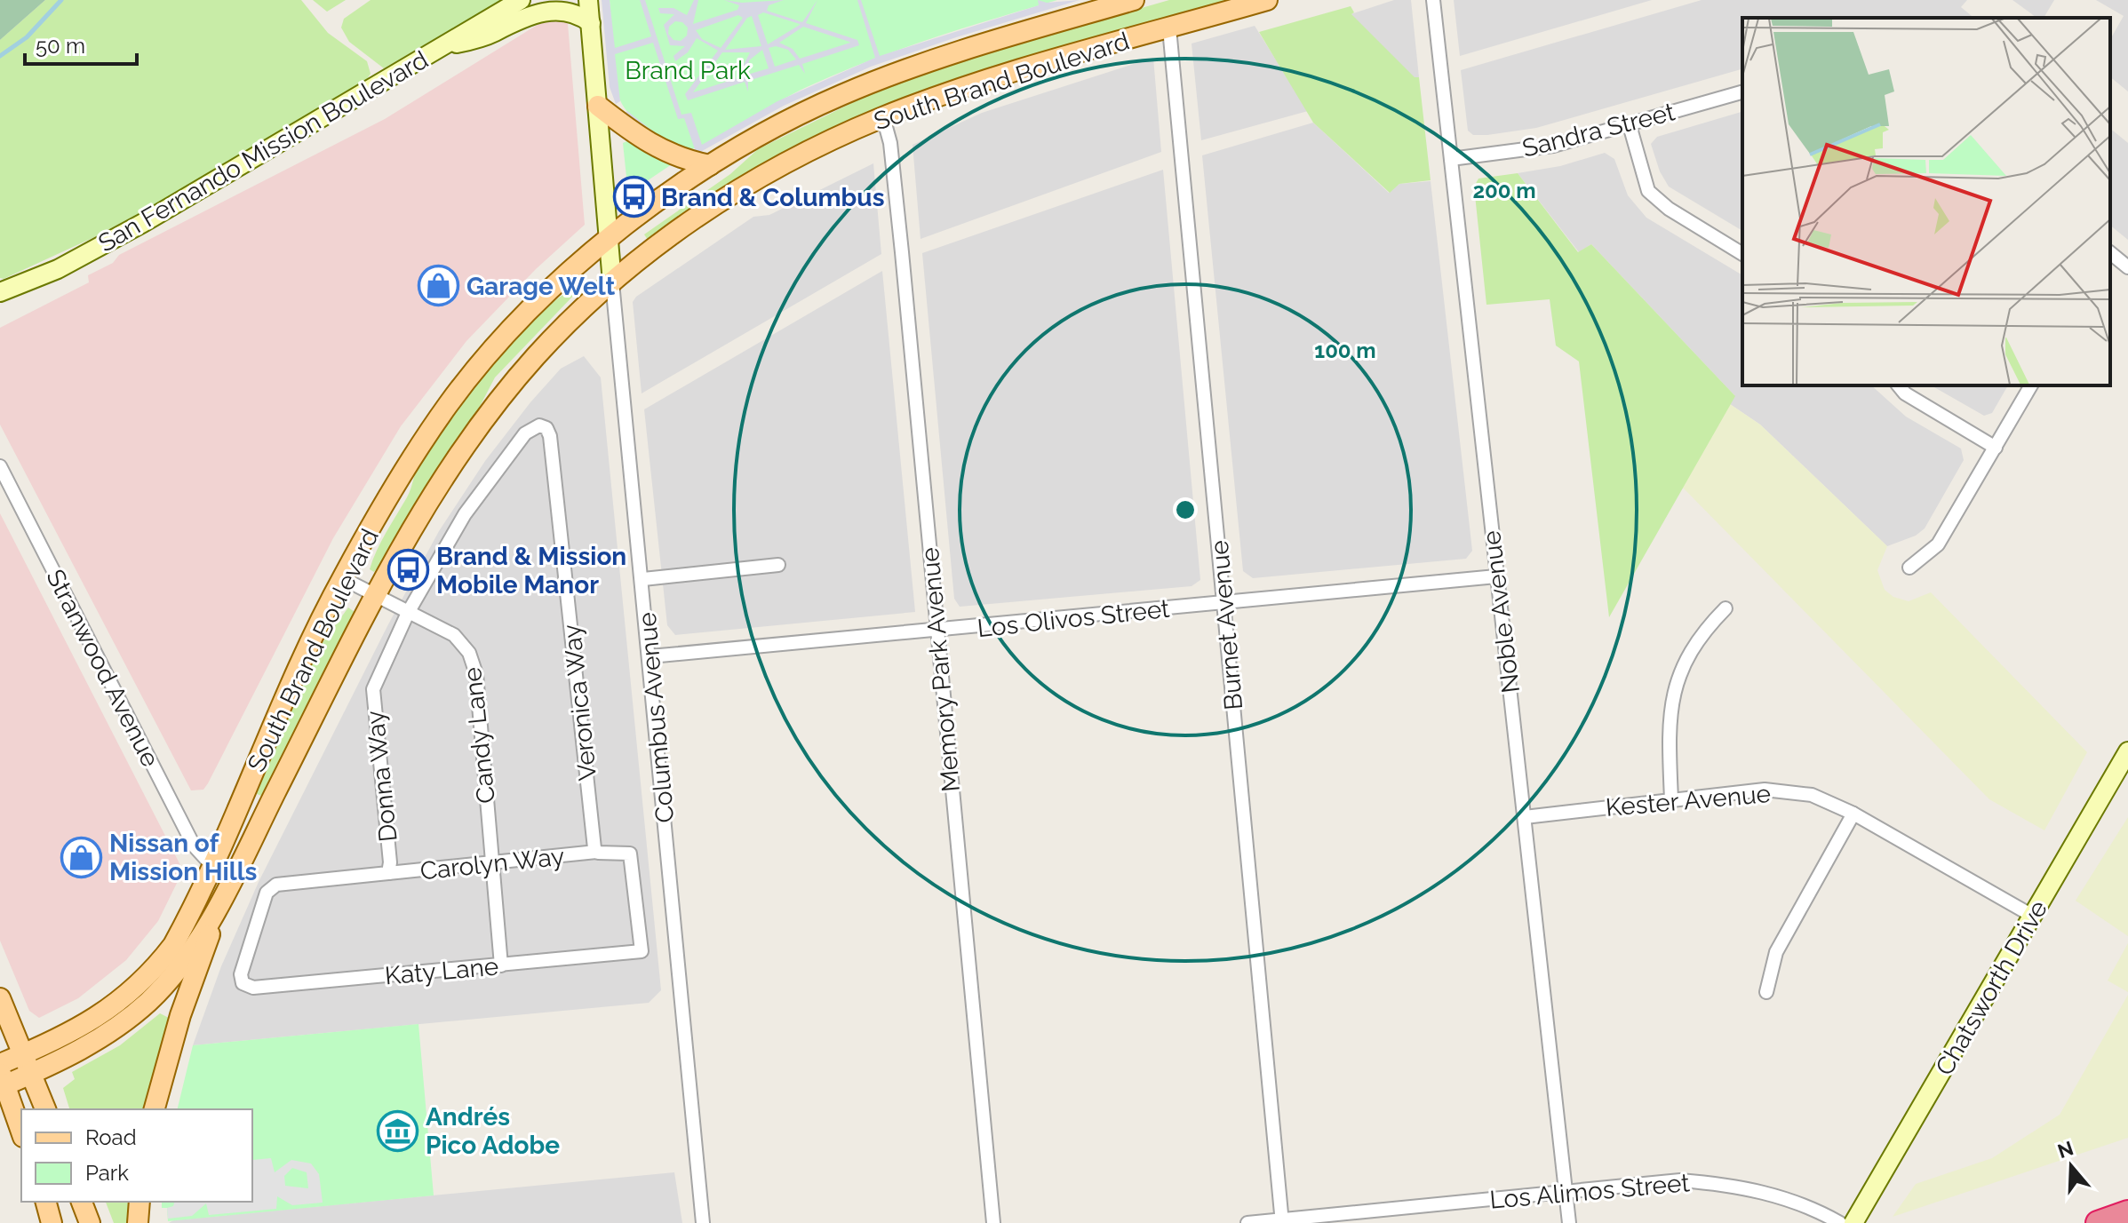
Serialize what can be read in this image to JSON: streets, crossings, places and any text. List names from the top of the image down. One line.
{"streets":{"main road":["South Brand Boulevard","San Fernando Mission Boulevard","Columbus Avenue","Chatsworth Drive"],"street":["Sandra Street","Noble Avenue","Los Olivos Street","Burnet Avenue","Stranwood Avenue","Memory Park Avenue","Veronica Way","Candy Lane","Donna Way","Kester Avenue","Carolyn Way","Katy Lane","Los Alimos Street"]},"crossings":[["South Brand Boulevard","Burnet Avenue"],["South Brand Boulevard","Stranwood Avenue"],["South Brand Boulevard","Memory Park Avenue"],["South Brand Boulevard","Columbus Avenue"],["South Brand Boulevard","Candy Lane"],["Sandra Street","Noble Avenue"],["Noble Avenue","Los Olivos Street"],["Noble Avenue","Kester Avenue"],["Noble Avenue","Los Alimos Street"],["Los Olivos Street","Burnet Avenue"],["Los Olivos Street","Memory Park Avenue"],["Los Olivos Street","Columbus Avenue"],["Burnet Avenue","Los Alimos Street"],["Veronica Way","Donna Way"],["Veronica Way","Carolyn Way"],["Veronica Way","Katy Lane"],["Candy Lane","Donna Way"],["Candy Lane","Carolyn Way"],["Candy Lane","Katy Lane"],["Donna Way","Carolyn Way"],["Donna Way","Katy Lane"],["Kester Avenue","Chatsworth Drive"],["Carolyn Way","Katy Lane"]],"parks":["Brand Park"],"places":{"bus stop":["Brand & Columbus","Brand & Mission Mobile Manor"],"shop":["Garage Welt","Nissan of Mission Hills"],"museum":["Andrés Pico Adobe"]},"legend":["Road","Park"],"scale_bar":"50 m","north":"top","rings":["200 m","100 m"]}
